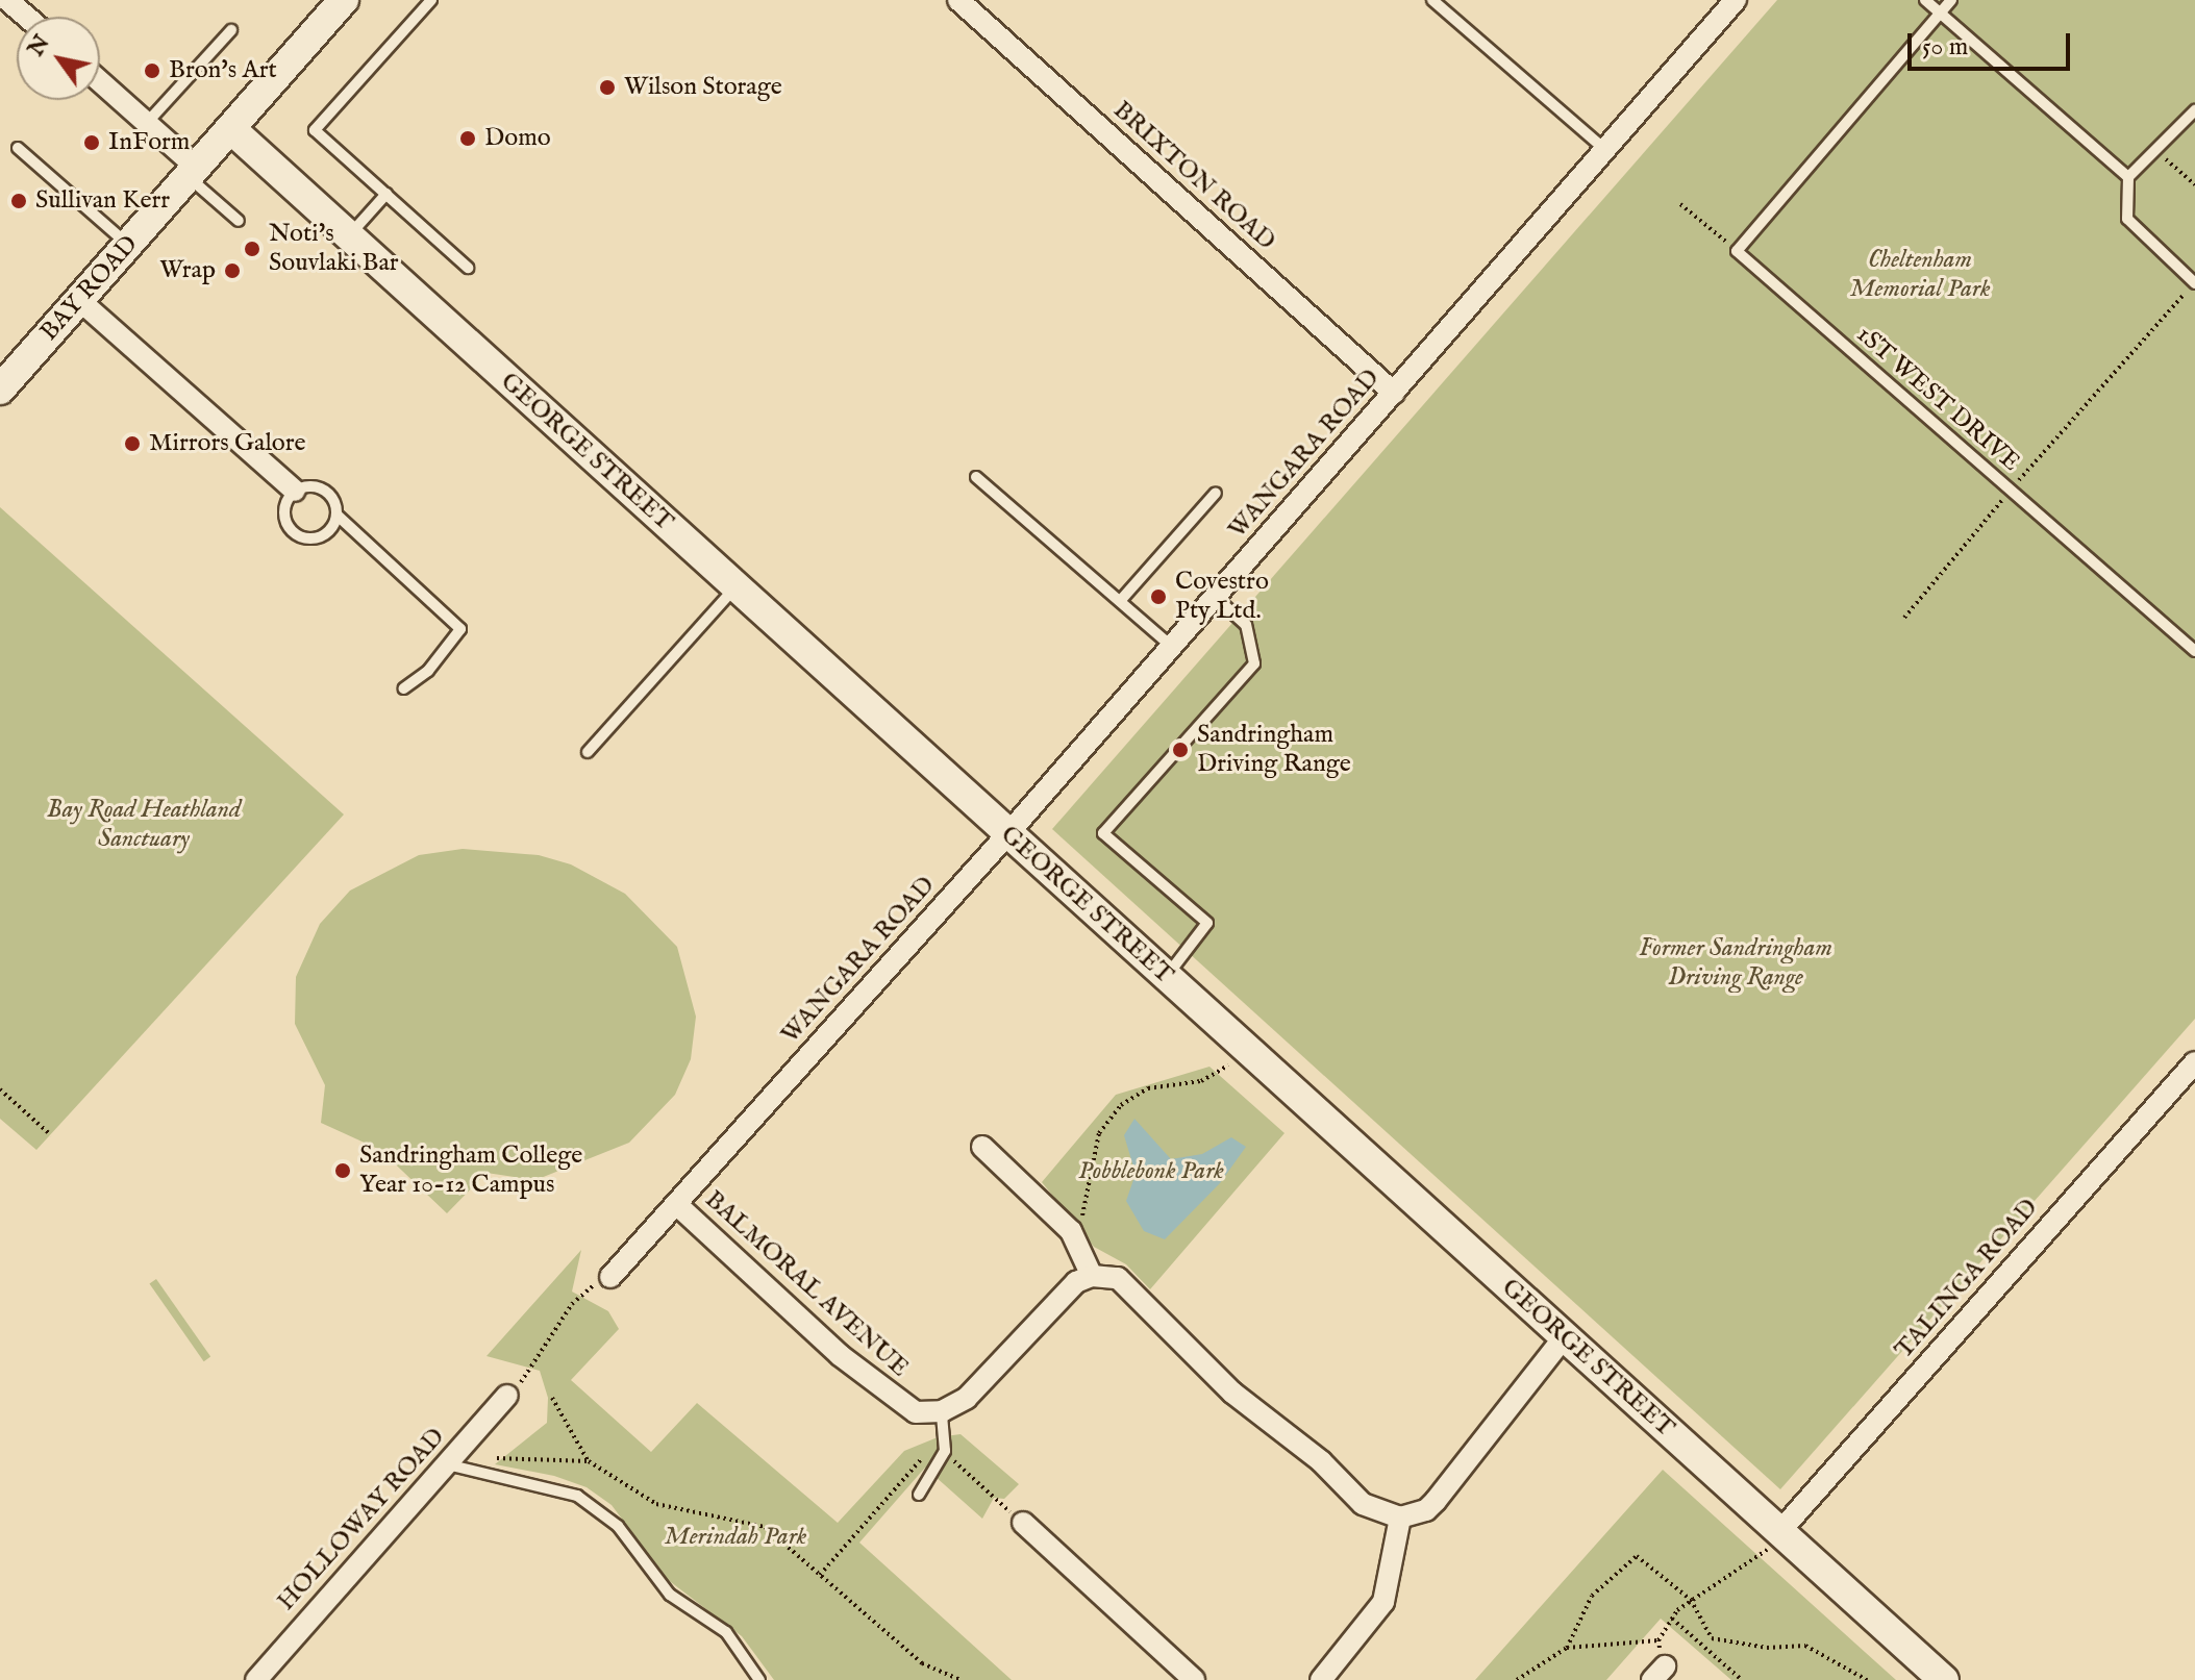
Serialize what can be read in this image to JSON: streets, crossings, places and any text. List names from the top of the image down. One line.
{"streets":{"street":["BRIXTON ROAD","BAY ROAD","GEORGE STREET","WANGARA ROAD","TALINGA ROAD","BALMORAL AVENUE","HOLLOWAY ROAD"],"lane":["1ST WEST DRIVE"]},"crossings":[["BRIXTON ROAD","WANGARA ROAD"],["BAY ROAD","GEORGE STREET"],["GEORGE STREET","WANGARA ROAD"],["GEORGE STREET","TALINGA ROAD"],["WANGARA ROAD","BALMORAL AVENUE"]],"parks":["Cheltenham Memorial Park","Bay Road Heathland Sanctuary","Former Sandringham Driving Range","Pobblebonk Park","Merindah Park"],"places":["Bron's Art","Wilson Storage","Domo","InForm","Sullivan Kerr","Noti's Souvlaki Bar","Wrap","Mirrors Galore","Covestro Pty Ltd.","Sandringham Driving Range","Sandringham College Year 10-12 Campus"],"scale_bar":"50 m","north":"top left"}
